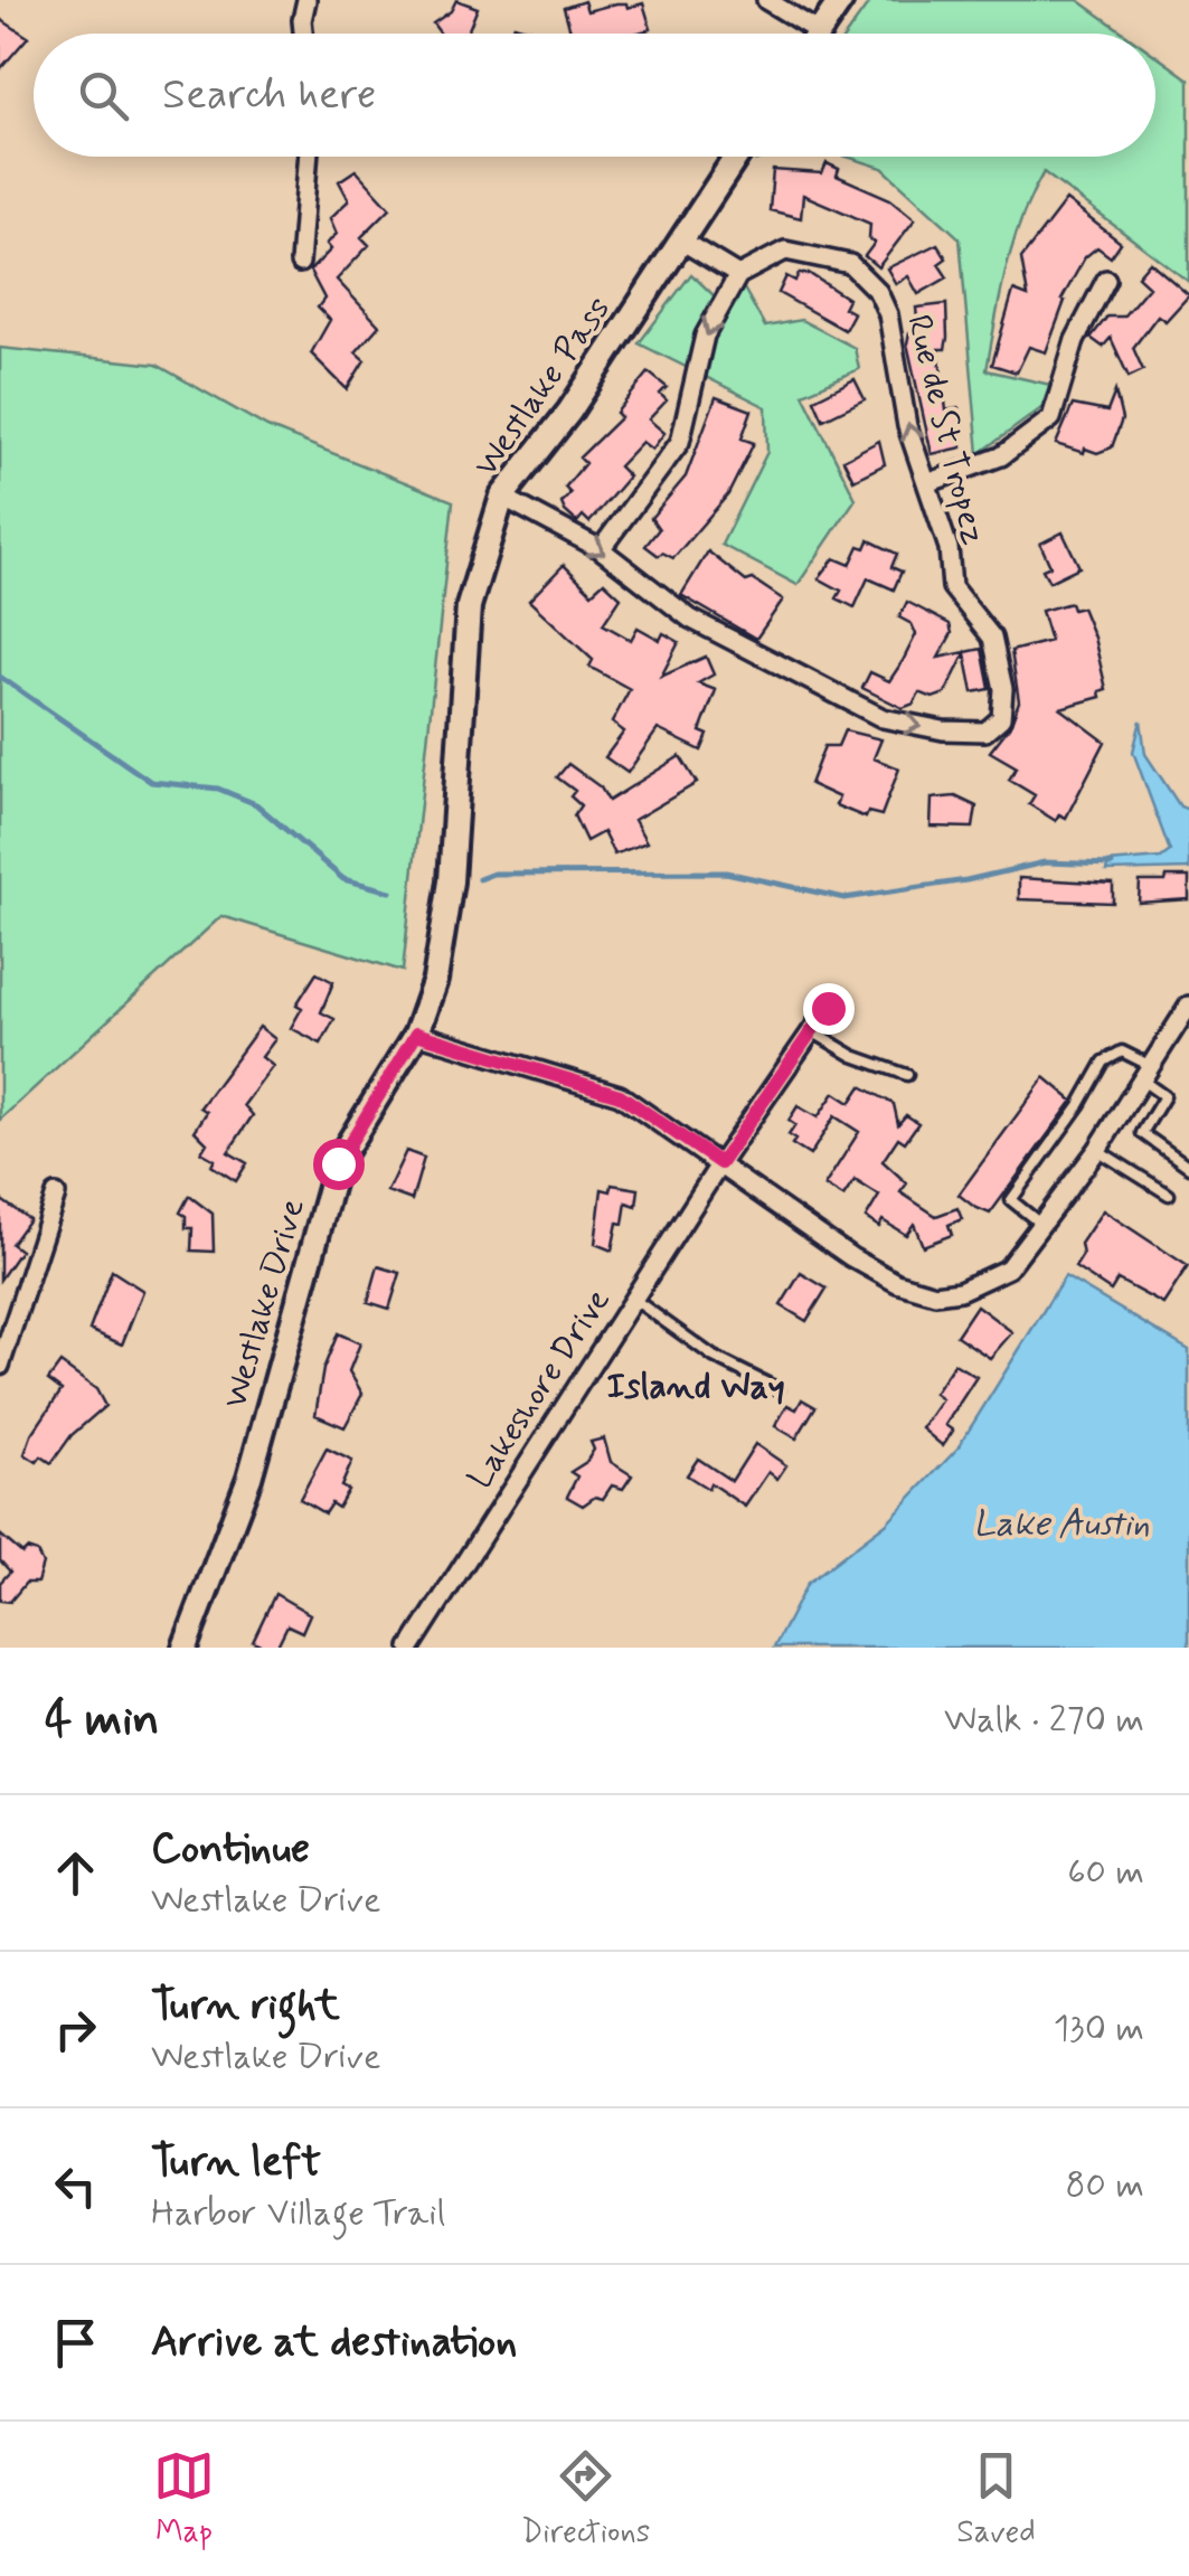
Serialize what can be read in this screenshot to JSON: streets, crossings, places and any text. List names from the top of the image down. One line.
{"streets":{"street":["Westlake Pass","Rue de St Tropez","Westlake Drive","Lakeshore Drive"]},"crossings":[["Westlake Pass","Rue de St Tropez"],["Westlake Pass","Westlake Drive"]],"districts":["Island Way"],"water":["Lake Austin"],"page":{"search":"Search here","heading":["4 min","Walk · 270 m"],"list":[["Continue","Westlake Drive","60 m"],["Turn right","Westlake Drive","130 m"],["Turn left","Harbor Village Trail","80 m"],"Arrive at destination"],"nav":["Map","Directions","Saved"]}}
